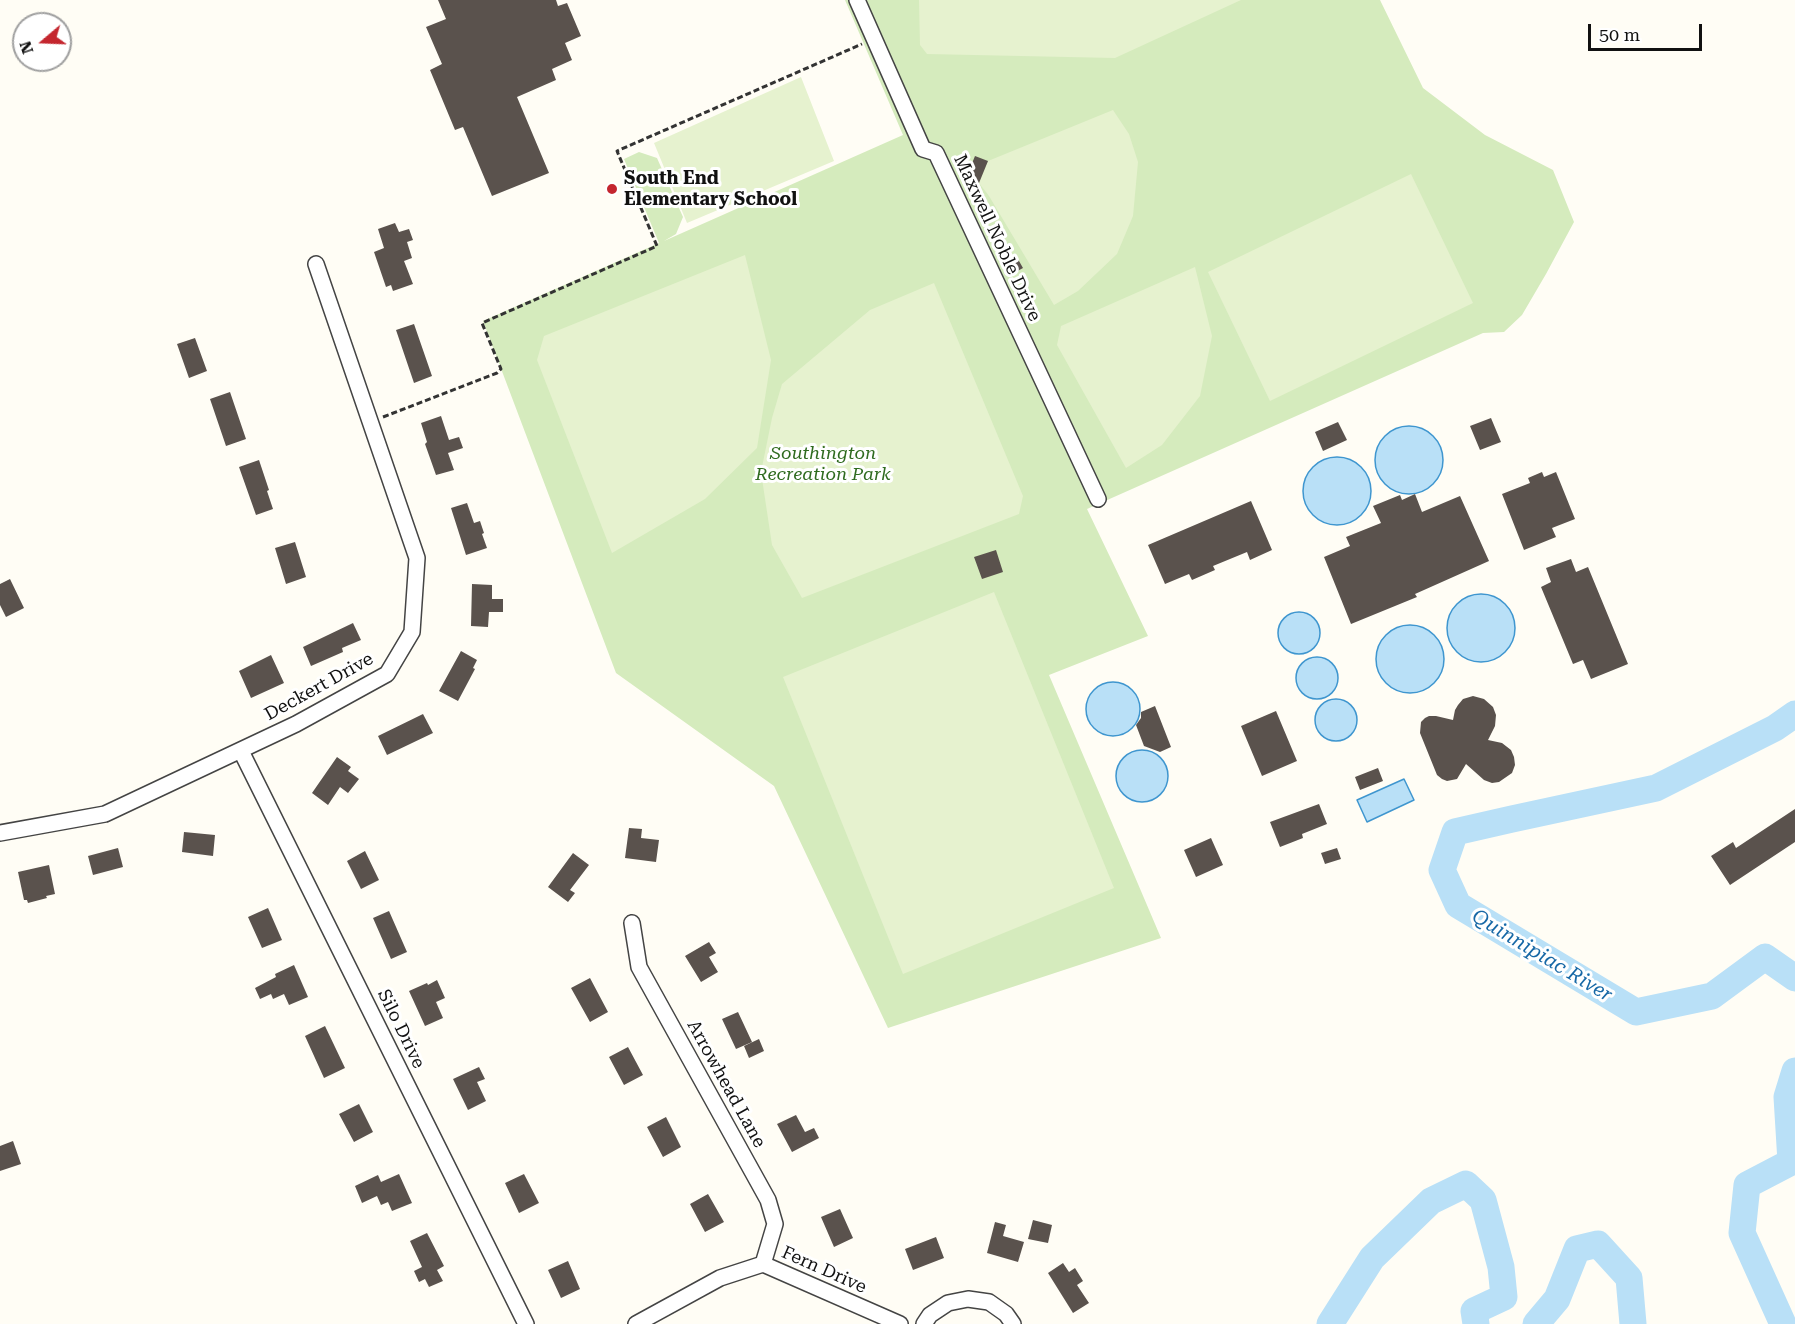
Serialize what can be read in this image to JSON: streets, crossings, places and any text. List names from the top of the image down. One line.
{"streets":{"street":["Maxwell Noble Drive","Deckert Drive","Silo Drive","Arrowhead Lane","Fern Drive"]},"crossings":[["Deckert Drive","Silo Drive"],["Arrowhead Lane","Fern Drive"]],"water":["Quinnipiac River"],"parks":["Southington Recreation Park"],"places":["South End Elementary School"],"scale_bar":"50 m","north":"left"}
